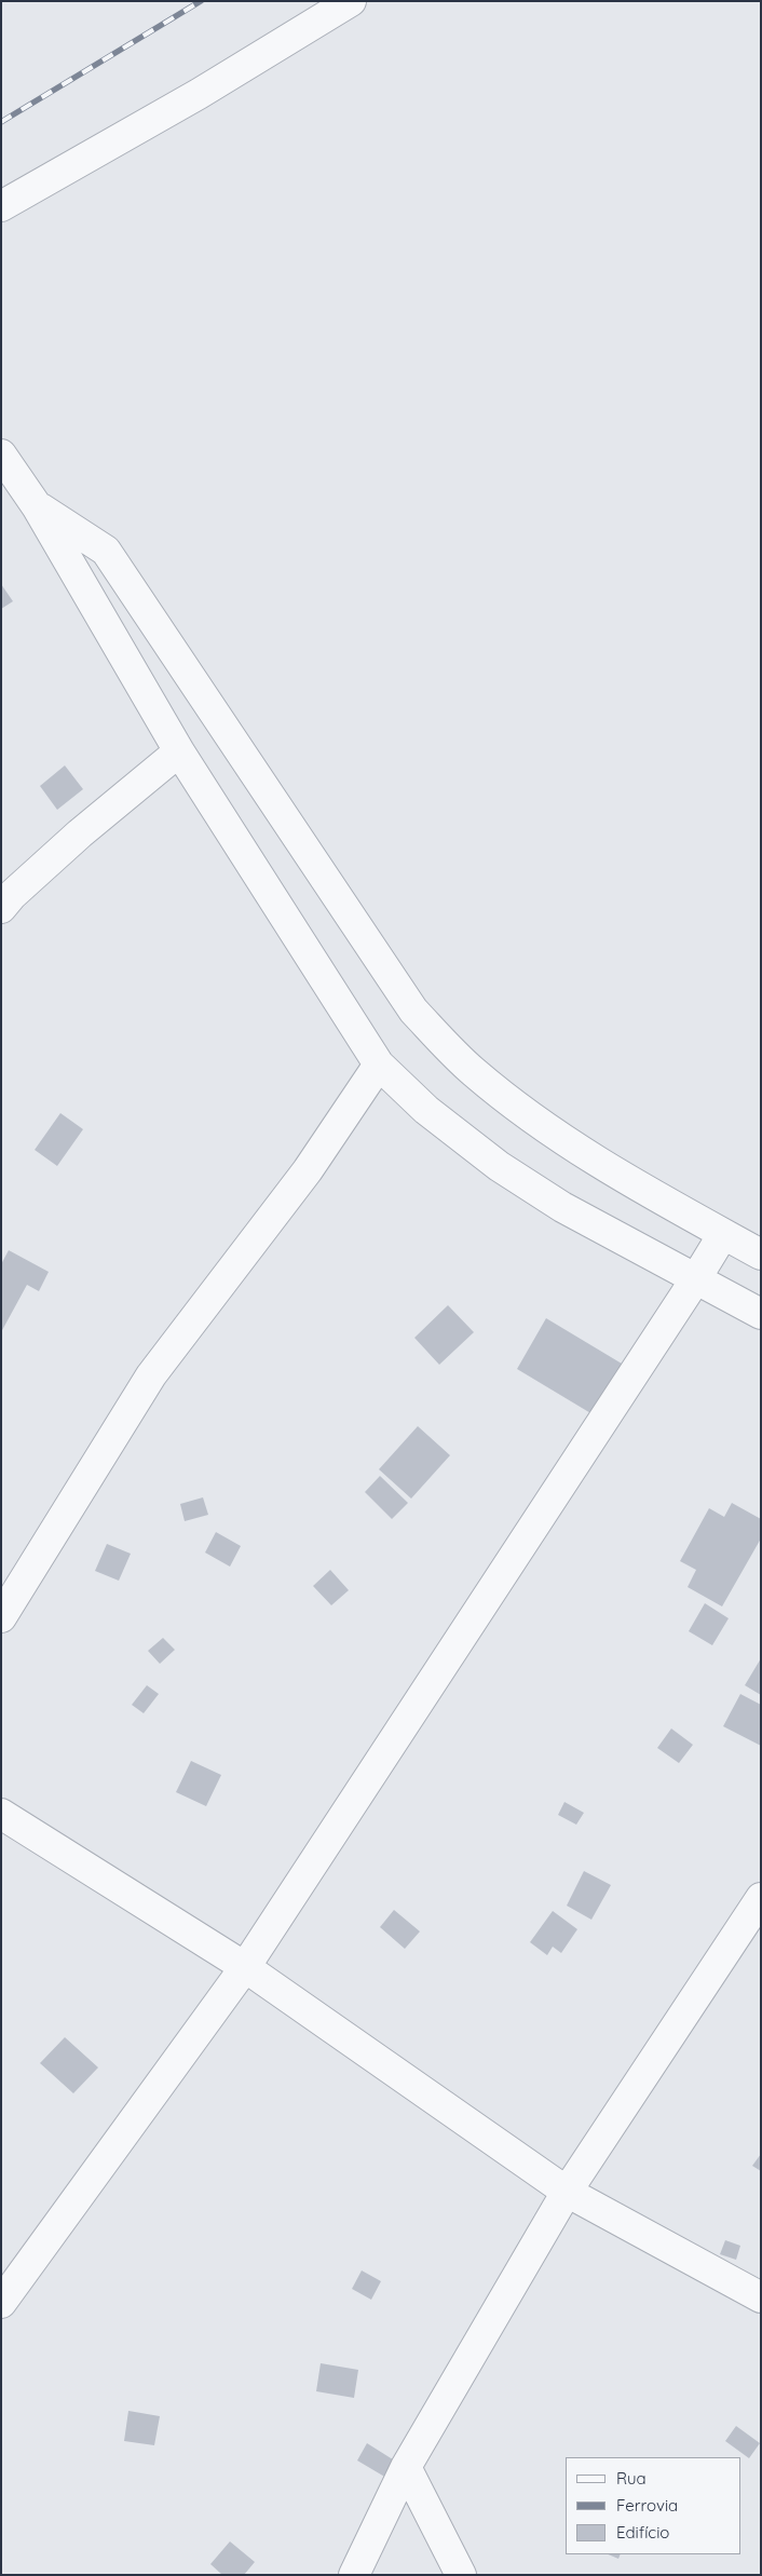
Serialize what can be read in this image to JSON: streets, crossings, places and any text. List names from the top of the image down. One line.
{"legend":["Rua","Ferrovia","Edifício"]}
